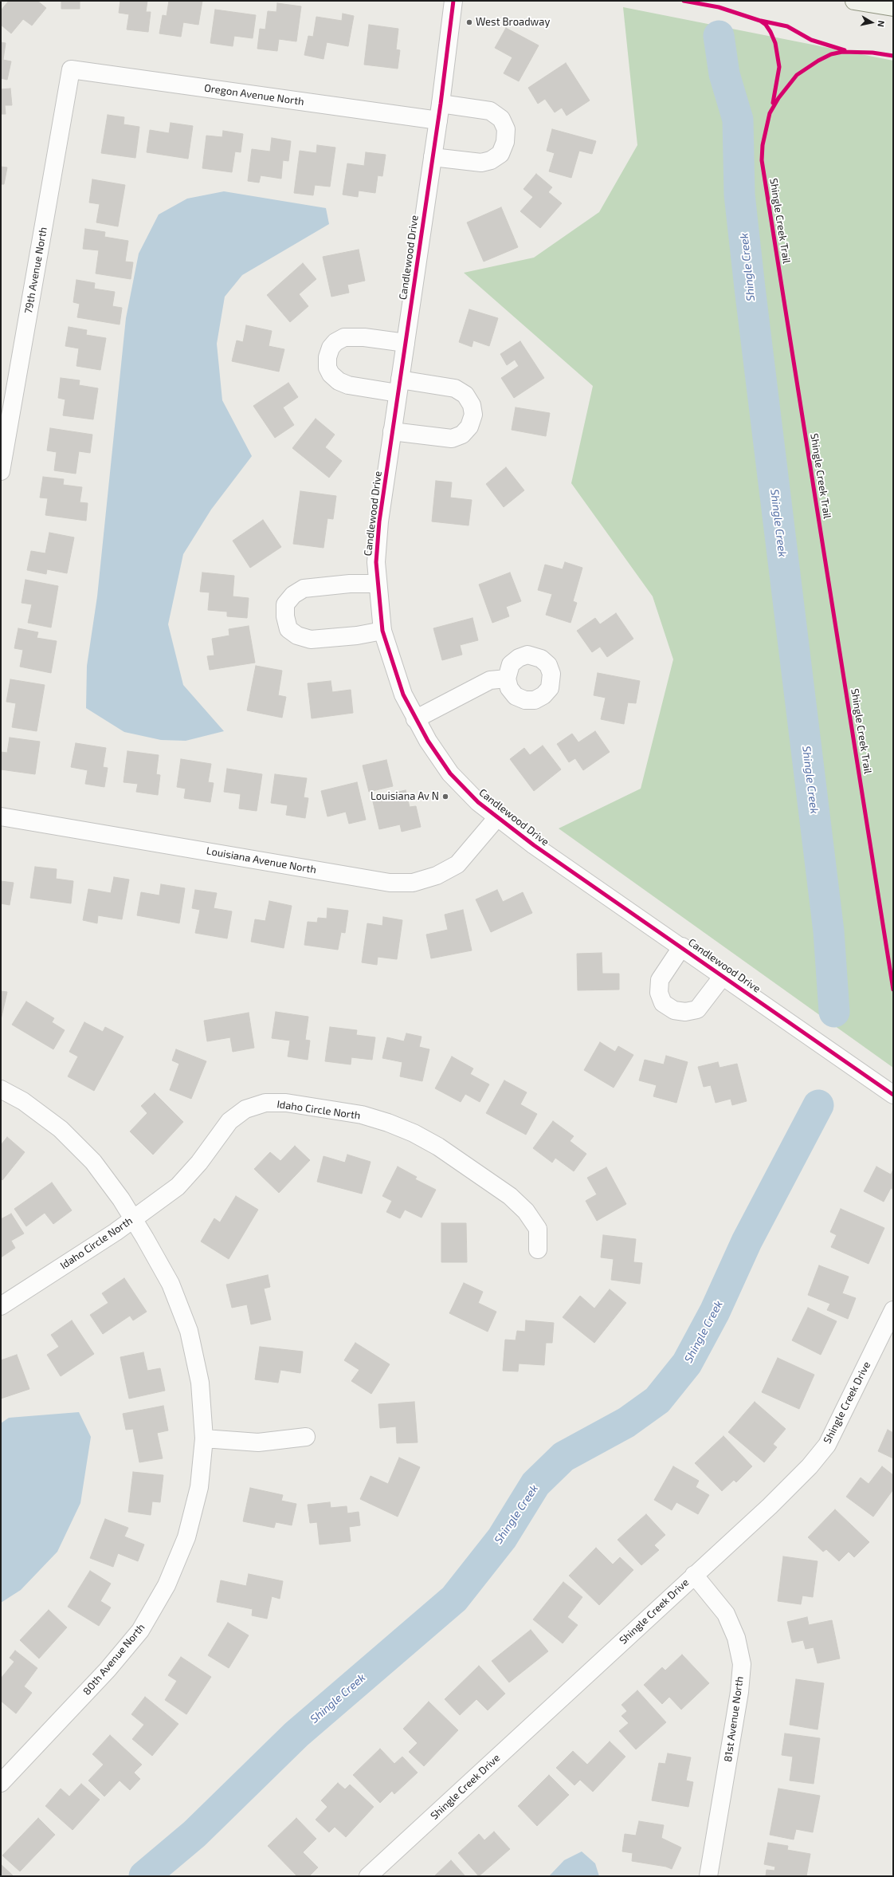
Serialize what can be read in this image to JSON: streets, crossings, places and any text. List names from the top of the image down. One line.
{"streets":{"street":["Oregon Avenue North","Candlewood Drive","79th Avenue North","Louisiana Avenue North","Idaho Circle North","Shingle Creek Drive","80th Avenue North","81st Avenue North"],"cycle path":["Shingle Creek Trail"]},"crossings":[["Oregon Avenue North","Candlewood Drive"],["Oregon Avenue North","79th Avenue North"],["Candlewood Drive","Louisiana Avenue North"],["Idaho Circle North","80th Avenue North"],["Shingle Creek Drive","81st Avenue North"]],"water":["Shingle Creek"],"places":["West Broadway","Louisiana Av N"],"north":"right"}
